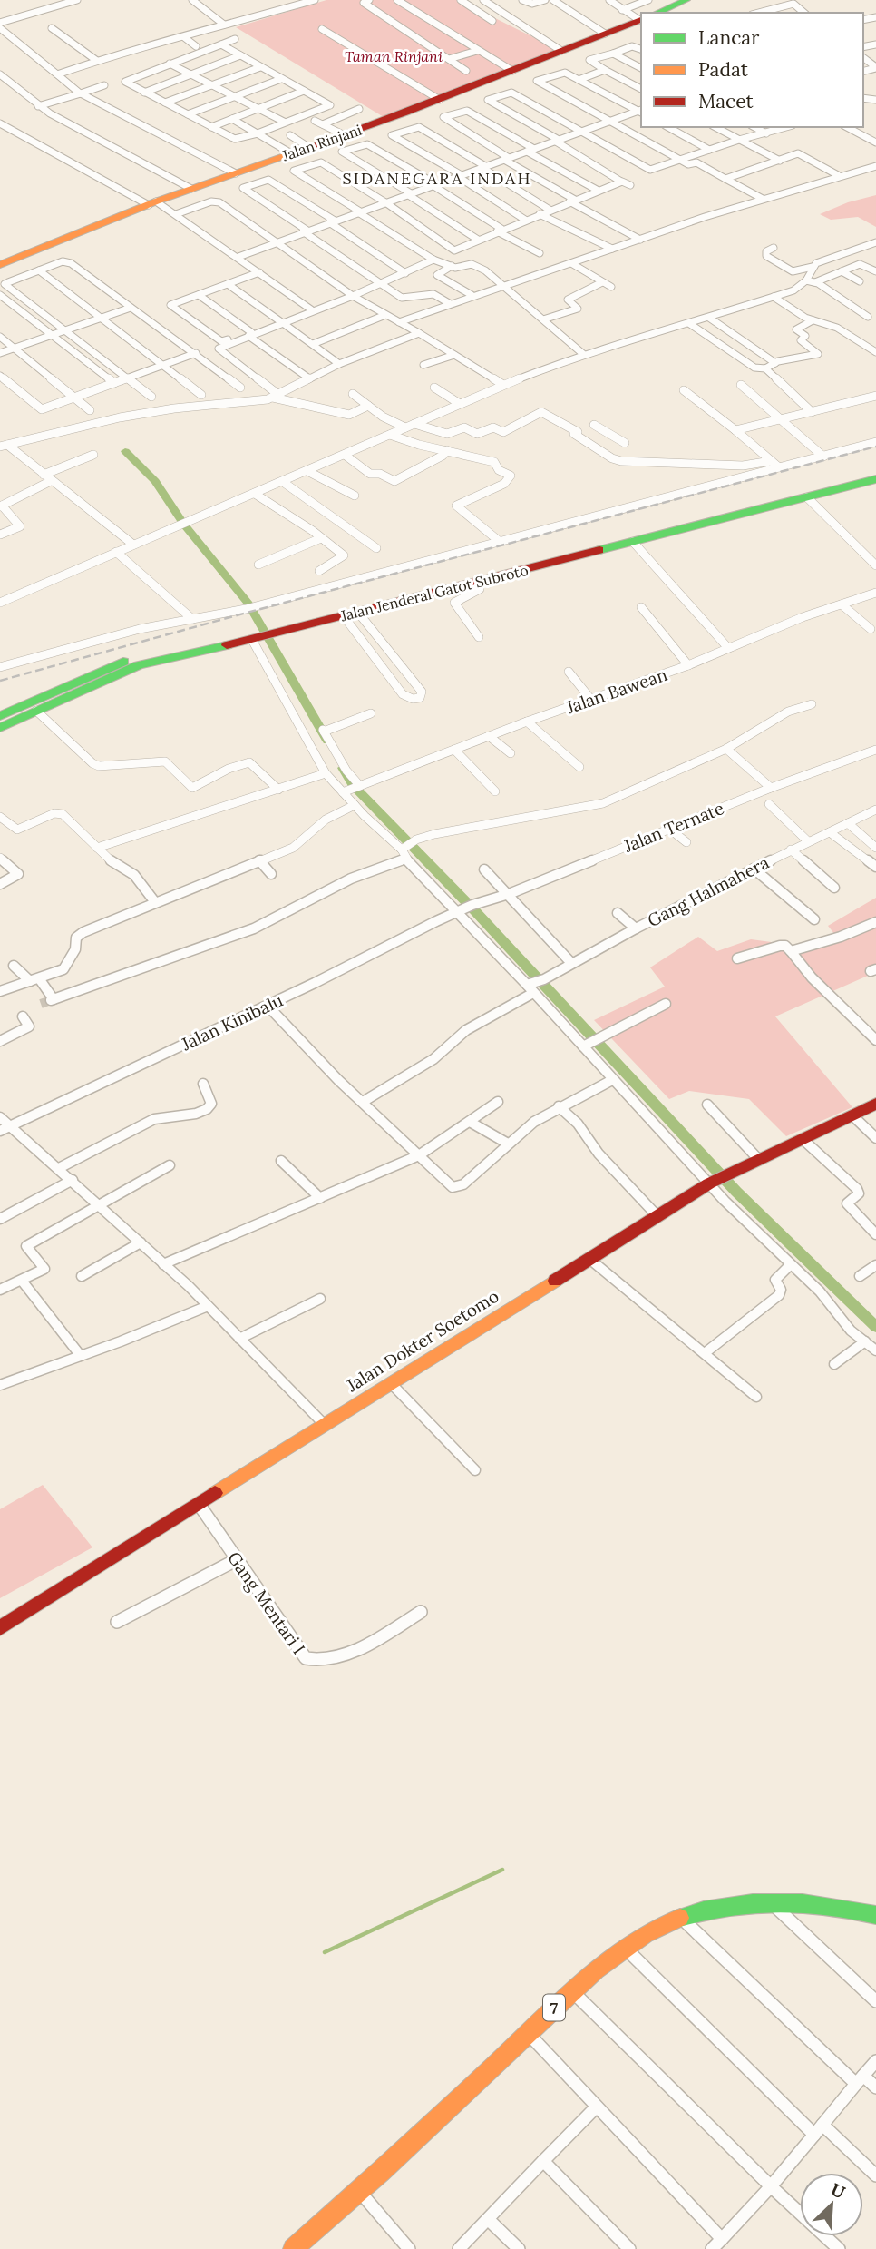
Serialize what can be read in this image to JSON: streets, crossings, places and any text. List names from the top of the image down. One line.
{"streets":{"main road":["Jalan Rinjani","Jalan Jenderal Gatot Subroto","Jalan Dokter Soetomo","7"],"street":["Jalan Bawean","Jalan Ternate","Gang Halmahera","Jalan Kinibalu","Gang Mentari I"]},"crossings":[["Jalan Ternate","Jalan Kinibalu"],["Jalan Dokter Soetomo","Gang Mentari I"]],"districts":["SIDANEGARA INDAH"],"parks":["Taman Rinjani"],"legend":["Lancar","Padat","Macet"],"north":"top right"}
